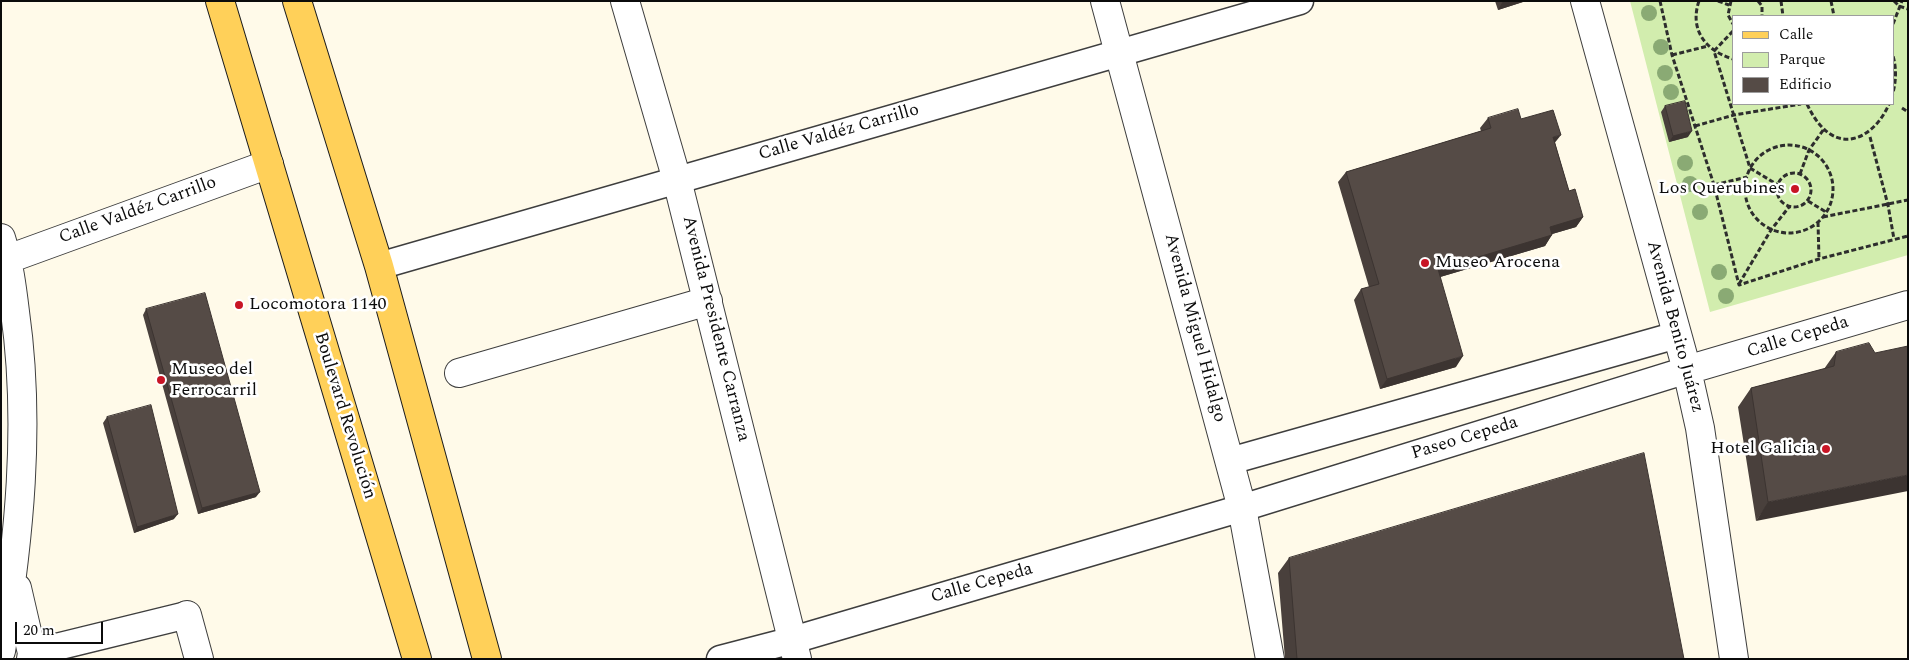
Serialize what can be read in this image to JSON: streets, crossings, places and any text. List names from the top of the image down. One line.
{"streets":{"main road":["Boulevard Revolución"],"street":["Calle Valdéz Carrillo","Avenida Benito Juárez","Avenida Miguel Hidalgo","Avenida Presidente Carranza","Calle Cepeda","Paseo Cepeda"]},"crossings":[["Calle Valdéz Carrillo","Avenida Miguel Hidalgo"],["Calle Valdéz Carrillo","Avenida Presidente Carranza"],["Calle Valdéz Carrillo","Boulevard Revolución"],["Avenida Benito Juárez","Calle Cepeda"],["Avenida Benito Juárez","Paseo Cepeda"],["Avenida Miguel Hidalgo","Calle Cepeda"],["Avenida Miguel Hidalgo","Paseo Cepeda"],["Avenida Presidente Carranza","Calle Cepeda"],["Calle Cepeda","Paseo Cepeda"]],"places":["Los Querubines","Museo Arocena","Locomotora 1140","Museo del Ferrocarril","Hotel Galicia"],"legend":["Calle","Parque","Edificio"],"scale_bar":"20 m"}
